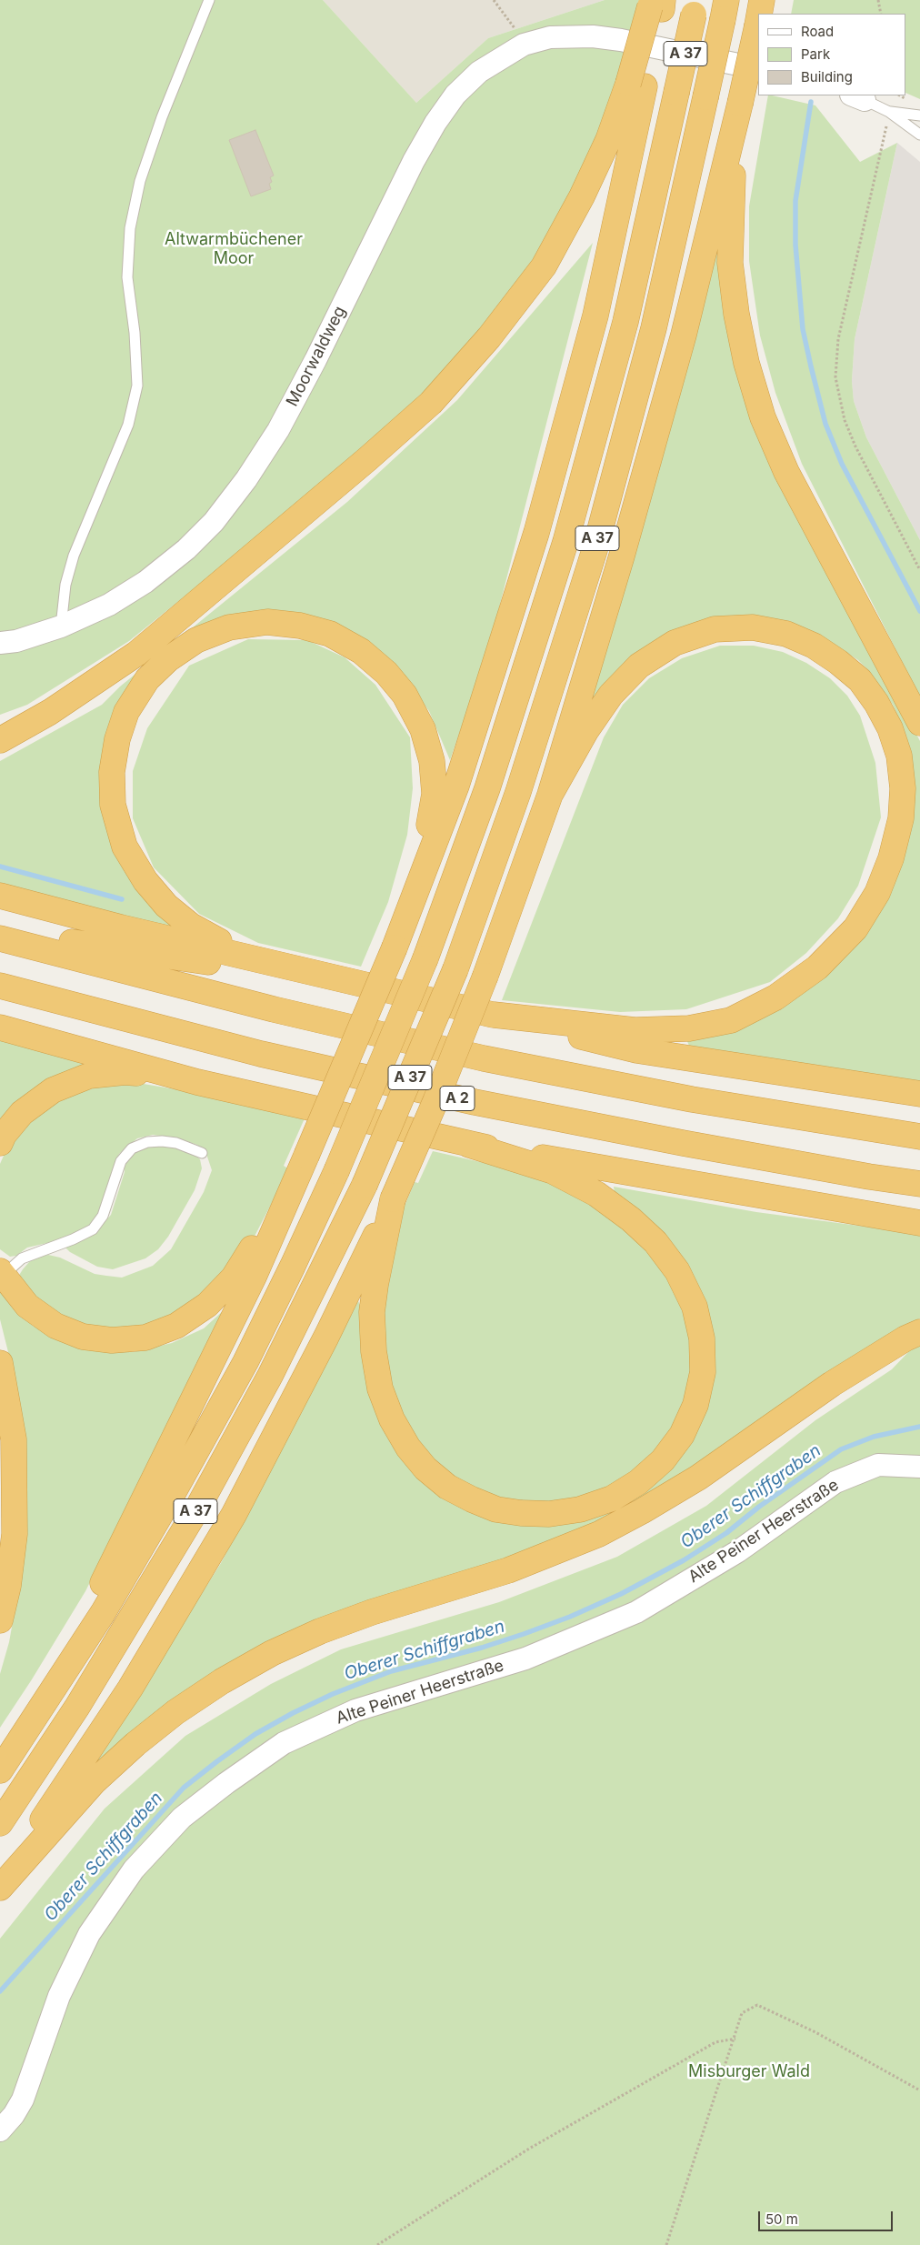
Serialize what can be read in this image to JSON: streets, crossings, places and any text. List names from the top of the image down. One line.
{"streets":{"highway":["A 37","A 2"],"street":["Moorwaldweg","Alte Peiner Heerstraße"]},"water":["Oberer Schiffgraben"],"parks":["Altwarmbüchener Moor","Misburger Wald"],"legend":["Road","Park","Building"],"scale_bar":"50 m"}
